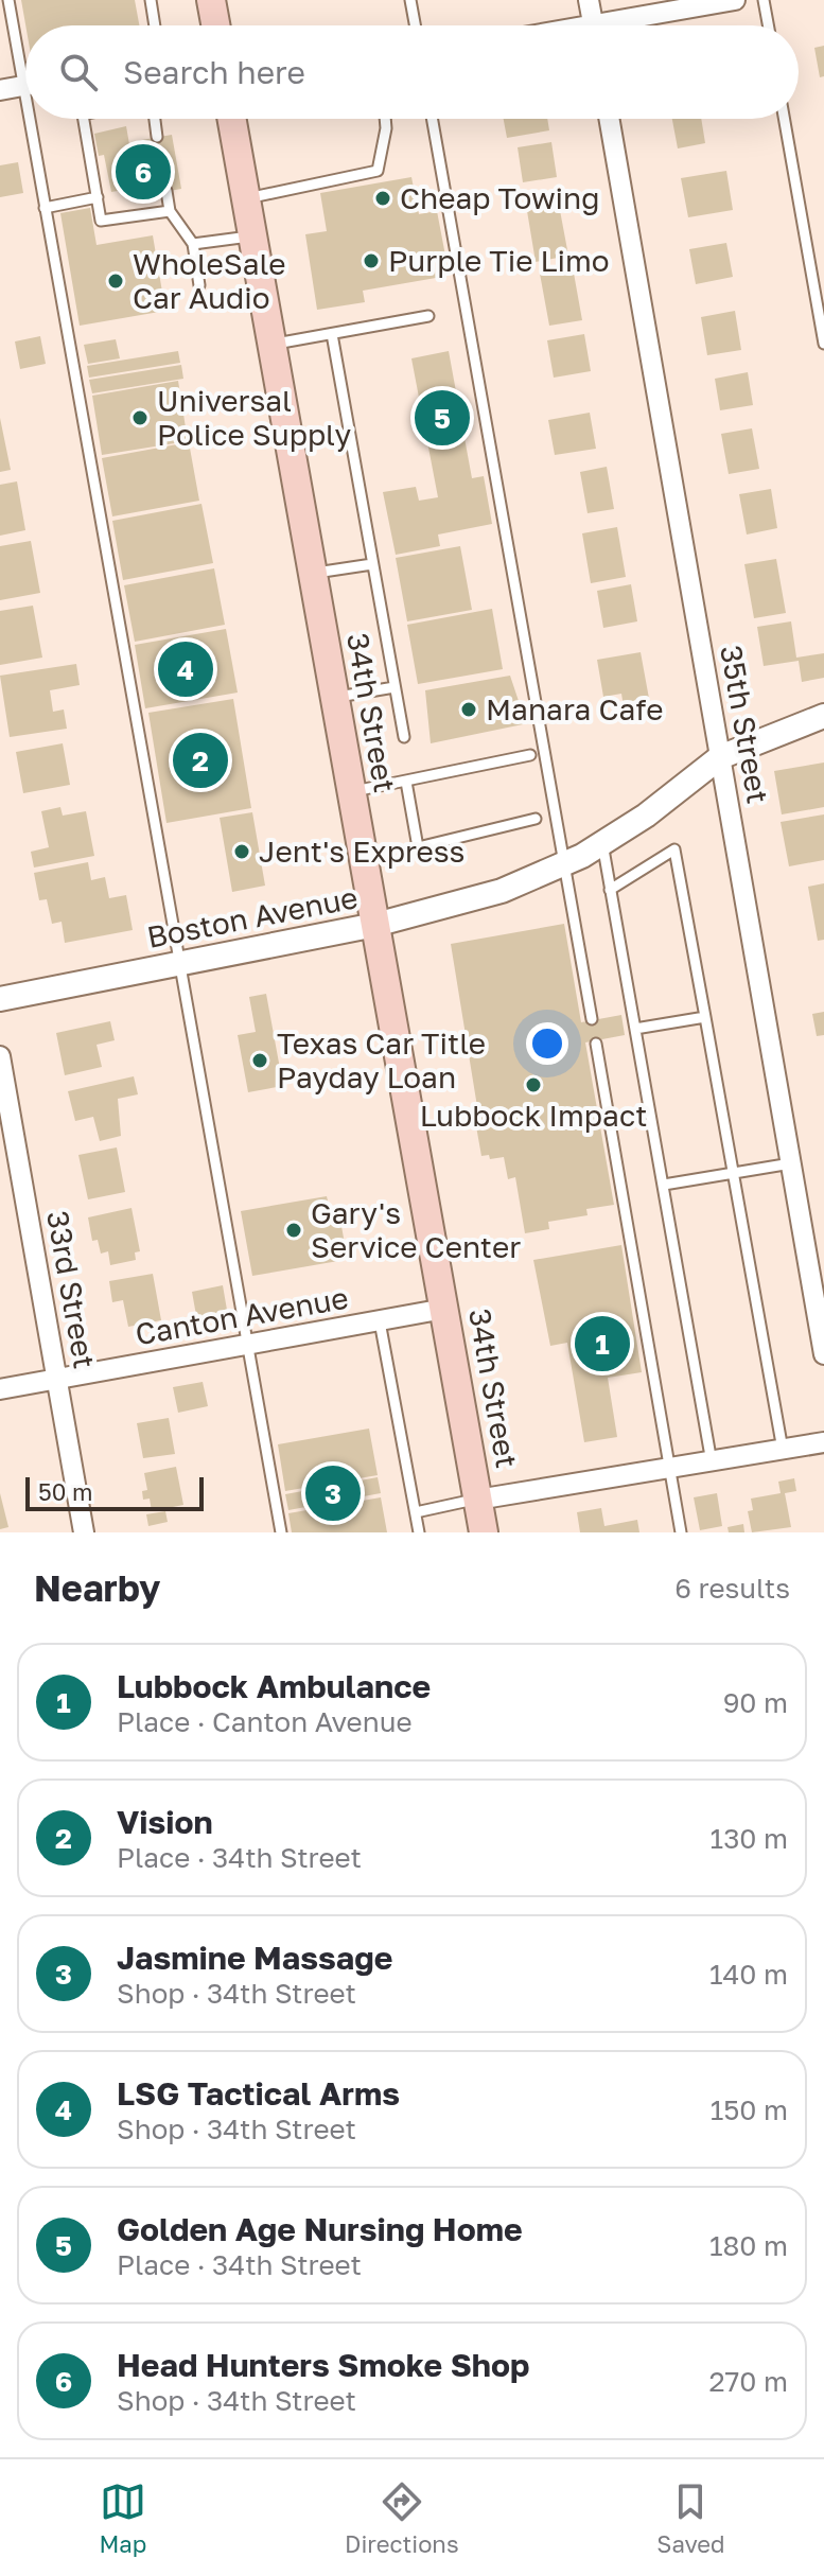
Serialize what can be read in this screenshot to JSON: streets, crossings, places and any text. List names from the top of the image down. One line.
{"streets":{"main road":["34th Street"],"street":["35th Street","Boston Avenue","33rd Street","Canton Avenue"]},"crossings":[["34th Street","Boston Avenue"],["34th Street","Canton Avenue"],["35th Street","Boston Avenue"],["33rd Street","Canton Avenue"]],"places":["Cheap Towing","Purple Tie Limo","WholeSale Car Audio","Universal Police Supply","Manara Cafe","Jent's Express","Texas Car Title Payday Loan","Lubbock Impact","Gary's Service Center"],"scale_bar":"50 m","page":{"search":"Search here","pins":["6","5","4","2","1","3"],"scale":"50 m","heading":["Nearby","6 results"],"list":[{"mark":"1","name":"Lubbock Ambulance","note":"Place · Canton Avenue","value":"90 m"},{"mark":"2","name":"Vision","note":"Place · 34th Street","value":"130 m"},{"mark":"3","name":"Jasmine Massage","note":"Shop · 34th Street","value":"140 m"},{"mark":"4","name":"LSG Tactical Arms","note":"Shop · 34th Street","value":"150 m"},{"mark":"5","name":"Golden Age Nursing Home","note":"Place · 34th Street","value":"180 m"},{"mark":"6","name":"Head Hunters Smoke Shop","note":"Shop · 34th Street","value":"270 m"}],"nav":["Map","Directions","Saved"]}}
